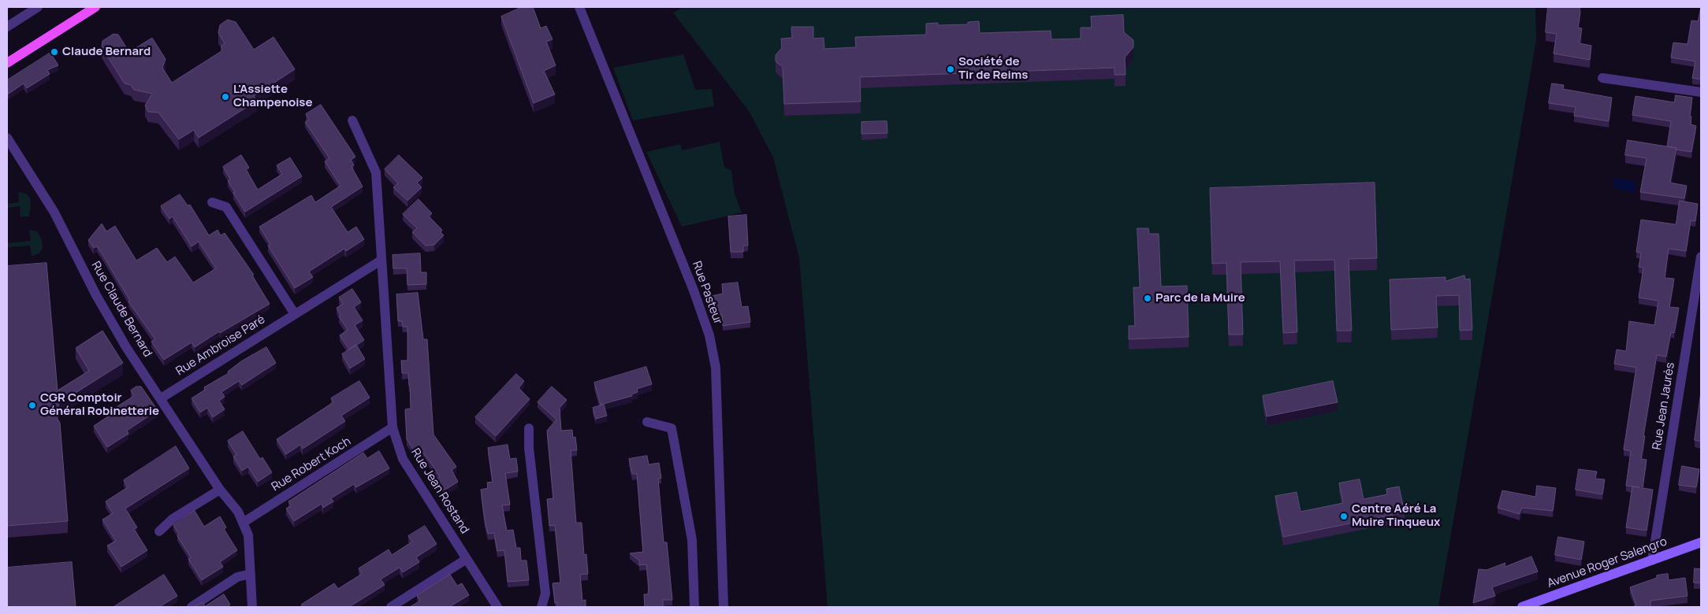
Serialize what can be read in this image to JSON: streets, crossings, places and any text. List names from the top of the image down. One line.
{"streets":{"street":["Rue Pasteur","Rue Claude Bernard","Rue Ambroise Paré","Rue Jean Jaurès","Rue Robert Koch","Rue Jean Rostand","Avenue Roger Salengro"]},"crossings":[["Rue Claude Bernard","Rue Ambroise Paré"],["Rue Claude Bernard","Rue Robert Koch"],["Rue Ambroise Paré","Rue Jean Rostand"],["Rue Jean Jaurès","Avenue Roger Salengro"],["Rue Robert Koch","Rue Jean Rostand"]],"places":["Claude Bernard","Société de Tir de Reims","L'Assiette Champenoise","Parc de la Muire","CGR Comptoir Général Robinetterie","Centre Aéré La Muire Tinqueux"]}
